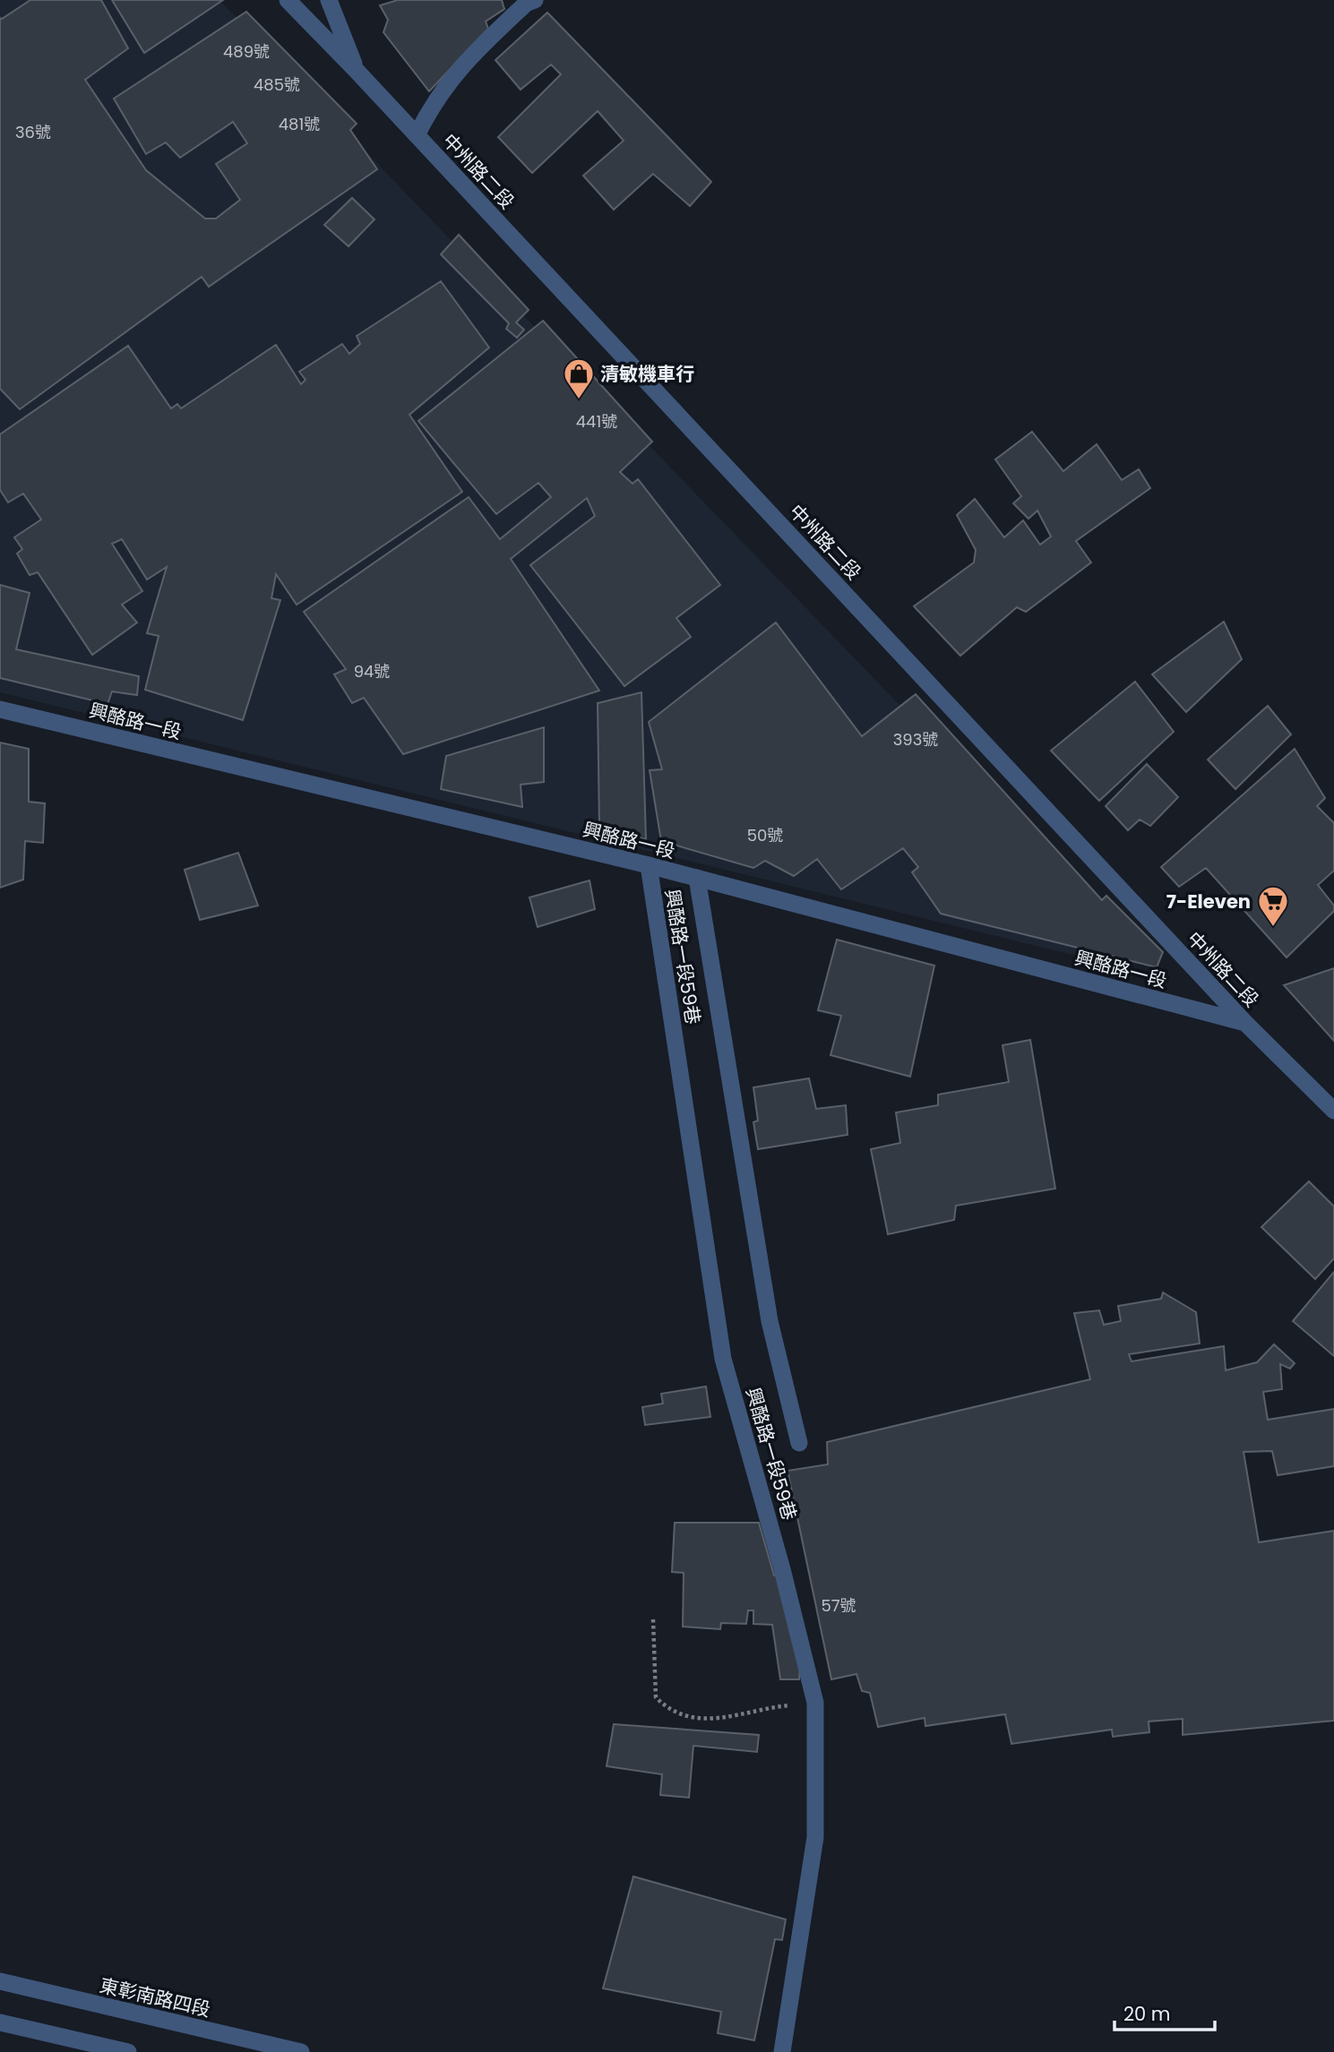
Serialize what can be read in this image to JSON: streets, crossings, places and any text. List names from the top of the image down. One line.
{"streets":{"street":["中州路二段","興酪路一段","興酪路一段59巷","東彰南路四段"]},"crossings":[["中州路二段","興酪路一段"],["興酪路一段","興酪路一段59巷"]],"places":{"shop":["清敏機車行"],"supermarket":["7-Eleven"]},"house_numbers":["489號","485號","481號","36號","441號","94號","393號","50號","57號"],"scale_bar":"20 m"}
